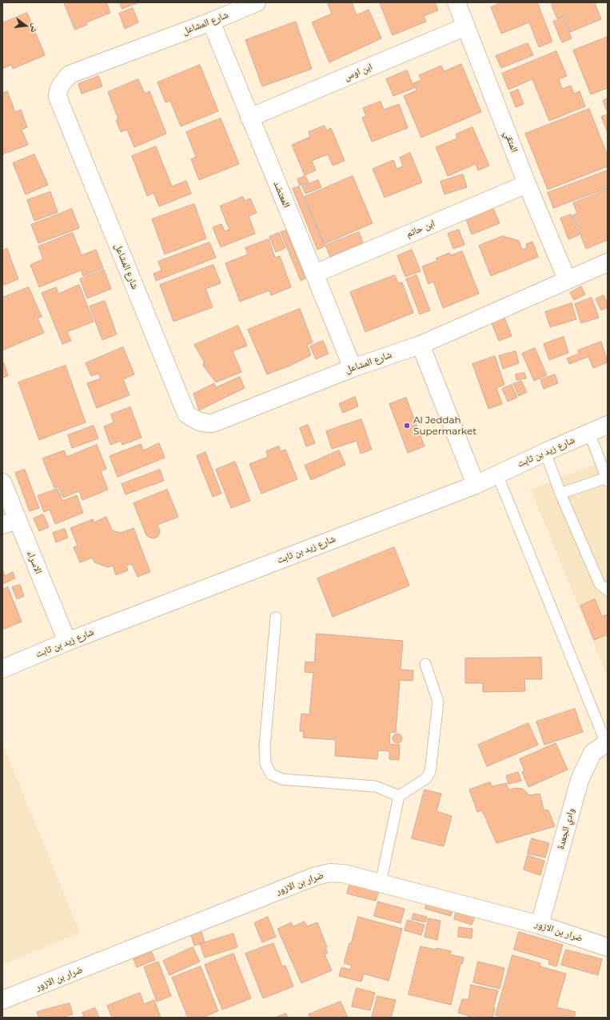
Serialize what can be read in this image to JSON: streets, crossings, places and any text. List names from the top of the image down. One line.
{"streets":{"street":["شارع المشاعل","ابن اوس","المتقي","المعتضد","ابن حاتم","شارع زيد بن ثابت","الاسراء","وادي الجعدة","ضرار بن الازور"]},"crossings":[["شارع المشاعل","المتقي"],["شارع المشاعل","المعتضد"],["ابن اوس","المتقي"],["ابن اوس","المعتضد"],["المتقي","ابن حاتم"],["المعتضد","ابن حاتم"],["شارع زيد بن ثابت","الاسراء"],["وادي الجعدة","ضرار بن الازور"]],"places":["Al Jeddah Supermarket"],"north":"right"}
